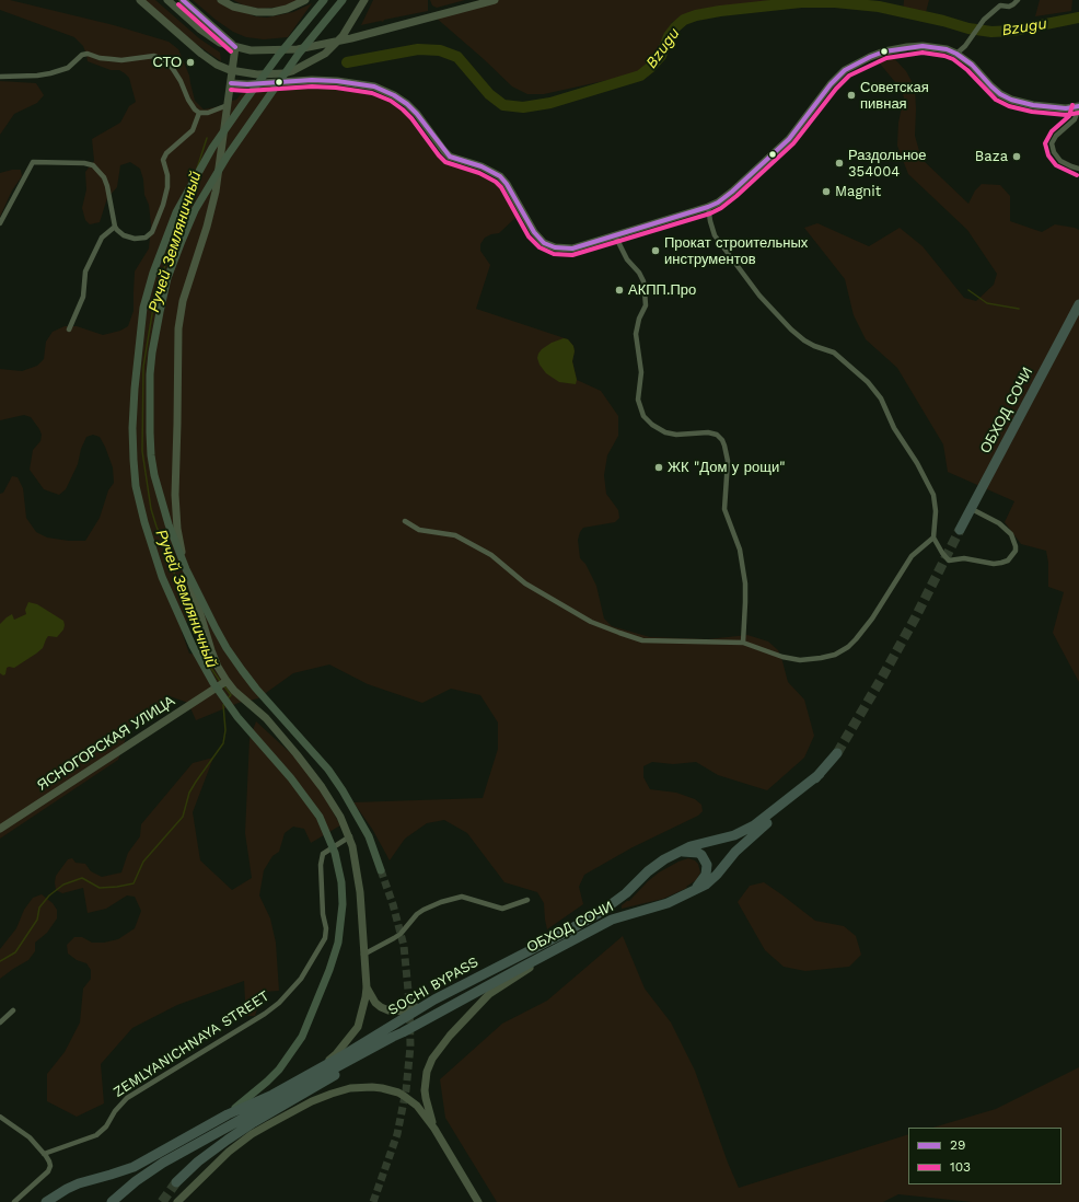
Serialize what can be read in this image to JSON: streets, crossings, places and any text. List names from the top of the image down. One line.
{"streets":{"highway":["ОБХОД СОЧИ","SOCHI BYPASS"],"main road":["ЯСНОГОРСКАЯ УЛИЦА"],"street":["ZEMLYANICHNAYA STREET"]},"crossings":[["ОБХОД СОЧИ","SOCHI BYPASS"]],"water":["Bzugu","Ручей Земляничный"],"places":["СТО","Советская пивная","Baza","Раздольное 354004","Magnit","Прокат строительных инструментов","АКПП.Про","ЖК \"Дом у рощи\""],"lines":["transit line 29","transit line 103"],"legend":["29","103"]}
